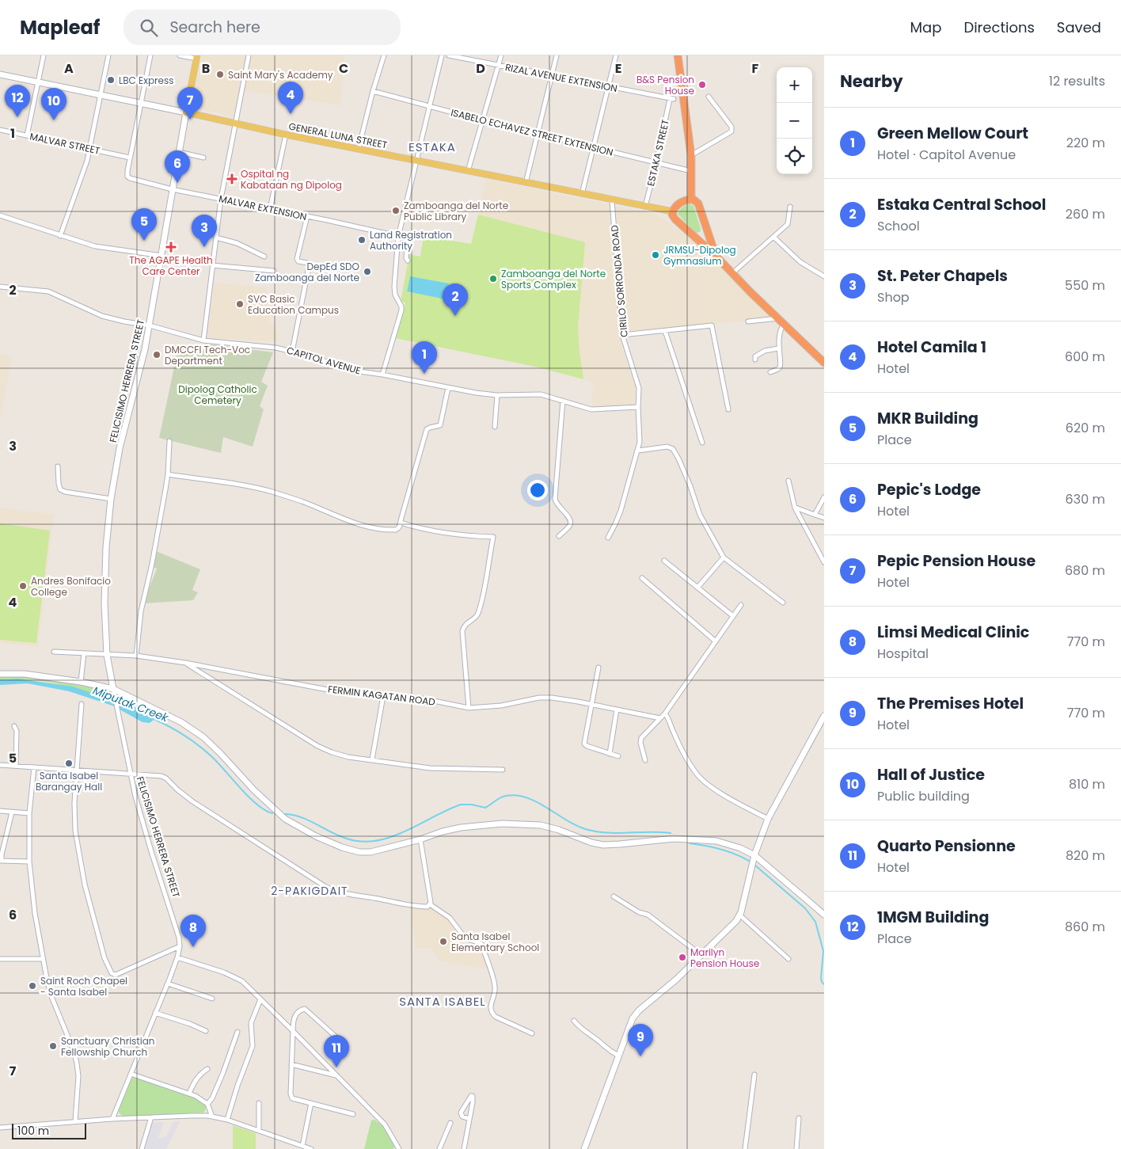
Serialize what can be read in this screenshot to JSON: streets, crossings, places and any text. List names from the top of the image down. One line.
{"streets":{"main road":["GENERAL LUNA STREET","FELICISIMO HERRERA STREET"],"street":["RIZAL AVENUE EXTENSION","ISABELO ECHAVEZ STREET EXTENSION","MALVAR STREET","ESTAKA STREET","MALVAR EXTENSION","CIRILO SORRONDA ROAD","CAPITOL AVENUE","FERMIN KAGATAN ROAD"]},"crossings":[["RIZAL AVENUE EXTENSION","ESTAKA STREET"],["ISABELO ECHAVEZ STREET EXTENSION","ESTAKA STREET"],["GENERAL LUNA STREET","ESTAKA STREET"],["GENERAL LUNA STREET","CIRILO SORRONDA ROAD"],["GENERAL LUNA STREET","FELICISIMO HERRERA STREET"],["MALVAR STREET","MALVAR EXTENSION"],["MALVAR EXTENSION","FELICISIMO HERRERA STREET"],["CIRILO SORRONDA ROAD","CAPITOL AVENUE"],["CAPITOL AVENUE","FELICISIMO HERRERA STREET"],["FELICISIMO HERRERA STREET","FERMIN KAGATAN ROAD"]],"districts":["ESTAKA","2-PAKIGDAIT","SANTA ISABEL"],"water":["Miputak Creek"],"parks":["Dipolog Catholic Cemetery"],"places":{"other":["Saint Mary's Academy","LBC Express","B&S Pension House","Zamboanga del Norte Public Library","Land Registration Authority","JRMSU-Dipolog Gymnasium","DepEd SDO Zamboanga del Norte","Zamboanga del Norte Sports Complex","SVC Basic Education Campus","DMCCFI Tech-Voc Department","Andres Bonifacio College","Santa Isabel Barangay Hall","Santa Isabel Elementary School","Marilyn Pension House","Saint Roch Chapel - Santa Isabel","Sanctuary Christian Fellowship Church"],"health":["Ospital ng Kabataan ng Dipolog","The AGAPE Health Care Center"]},"scale_bar":"100 m","page":{"header":"Mapleaf","search":"Search here","nav":["Map","Directions","Saved"],"heading":["Nearby","12 results"],"map_buttons":["+","−"],"pins":["4","12","7","10","6","5","3","2","1","8","9","11"],"list":[{"mark":"1","name":"Green Mellow Court","note":"Hotel · Capitol Avenue","value":"220 m"},{"mark":"2","name":"Estaka Central School","note":"School","value":"260 m"},{"mark":"3","name":"St. Peter Chapels","note":"Shop","value":"550 m"},{"mark":"4","name":"Hotel Camila 1","note":"Hotel","value":"600 m"},{"mark":"5","name":"MKR Building","note":"Place","value":"620 m"},{"mark":"6","name":"Pepic's Lodge","note":"Hotel","value":"630 m"},{"mark":"7","name":"Pepic Pension House","note":"Hotel","value":"680 m"},{"mark":"8","name":"Limsi Medical Clinic","note":"Hospital","value":"770 m"},{"mark":"9","name":"The Premises Hotel","note":"Hotel","value":"770 m"},{"mark":"10","name":"Hall of Justice","note":"Public building","value":"810 m"},{"mark":"11","name":"Quarto Pensionne","note":"Hotel","value":"820 m"},{"mark":"12","name":"1MGM Building","note":"Place","value":"860 m"}],"scale":"100 m"},"grid":{"columns":["A","B","C","D","E","F"],"rows":["1","2","3","4","5","6","7"]}}
